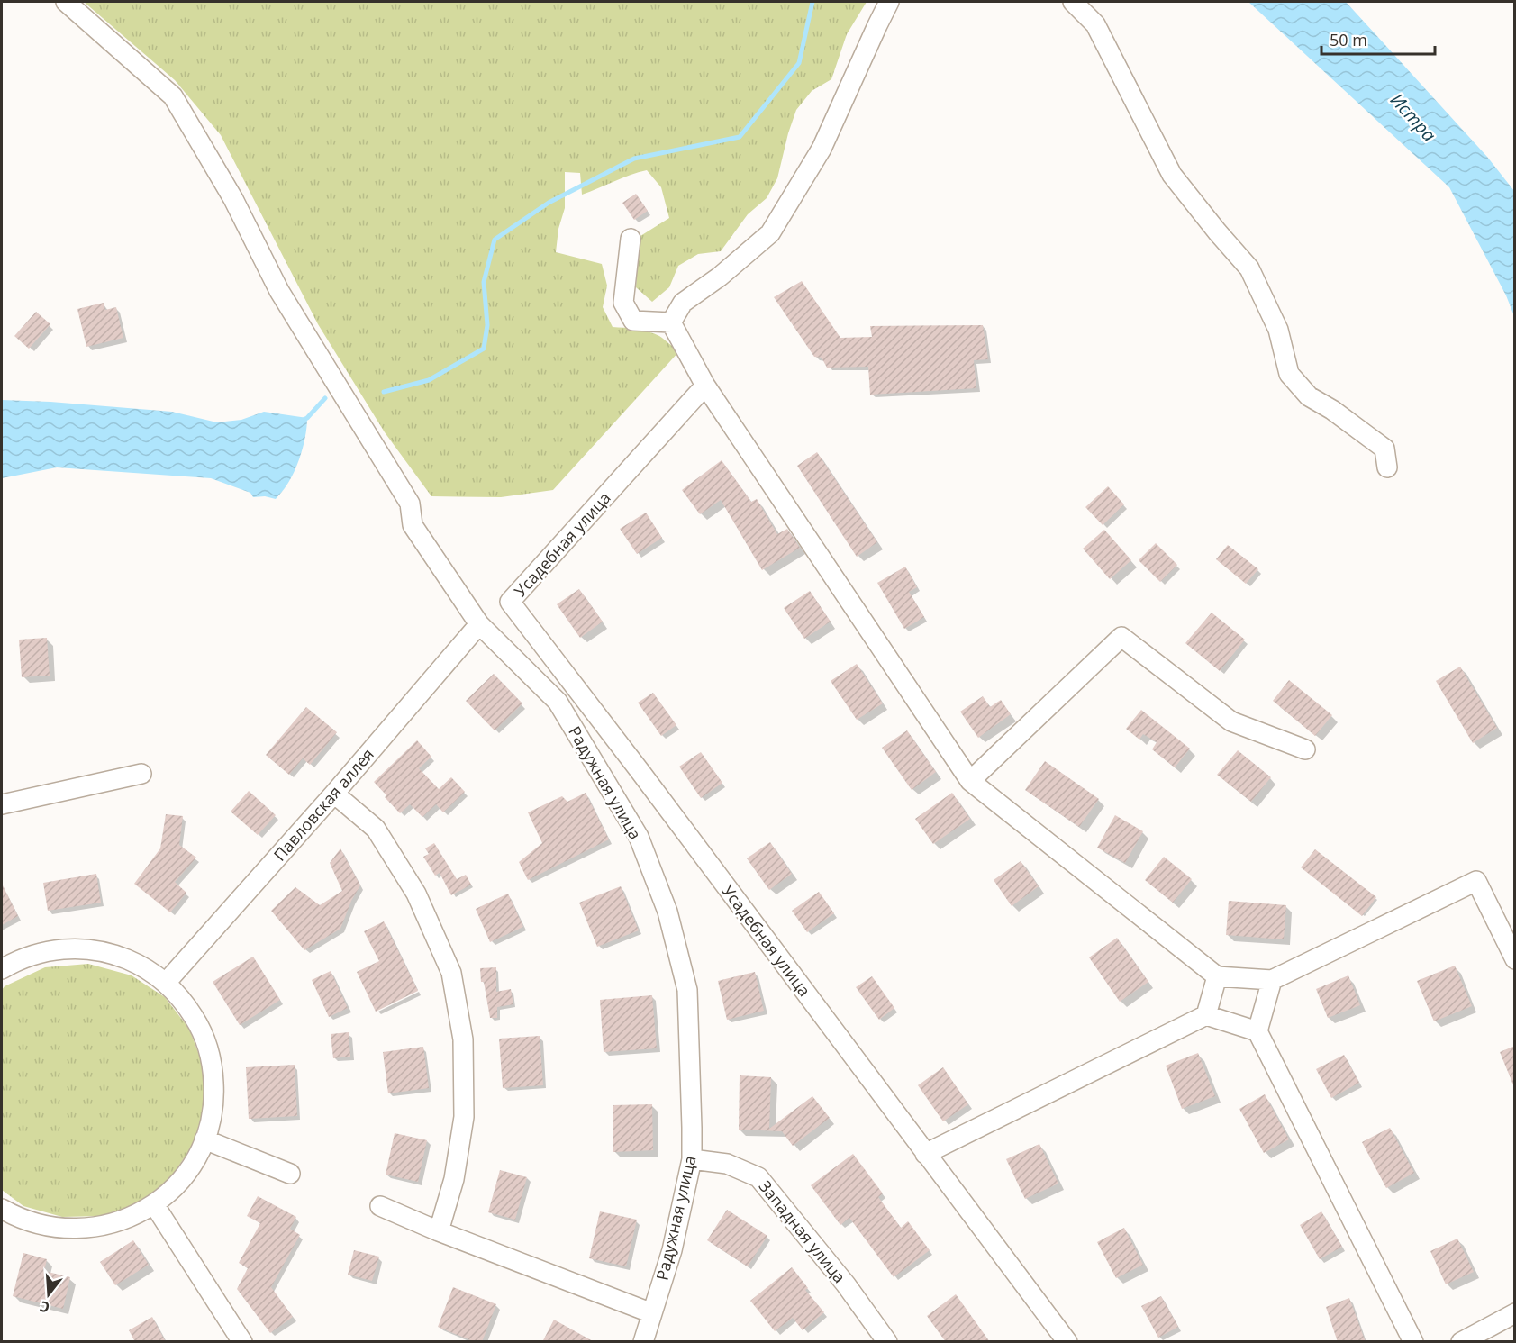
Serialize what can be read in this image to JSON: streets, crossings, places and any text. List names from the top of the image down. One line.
{"streets":{"street":["Усадебная улица","Радужная улица","Павловская аллея","Западная улица"]},"crossings":[["Радужная улица","Павловская аллея"],["Радужная улица","Западная улица"]],"water":["Истра"],"scale_bar":"50 m","north":"bottom"}
